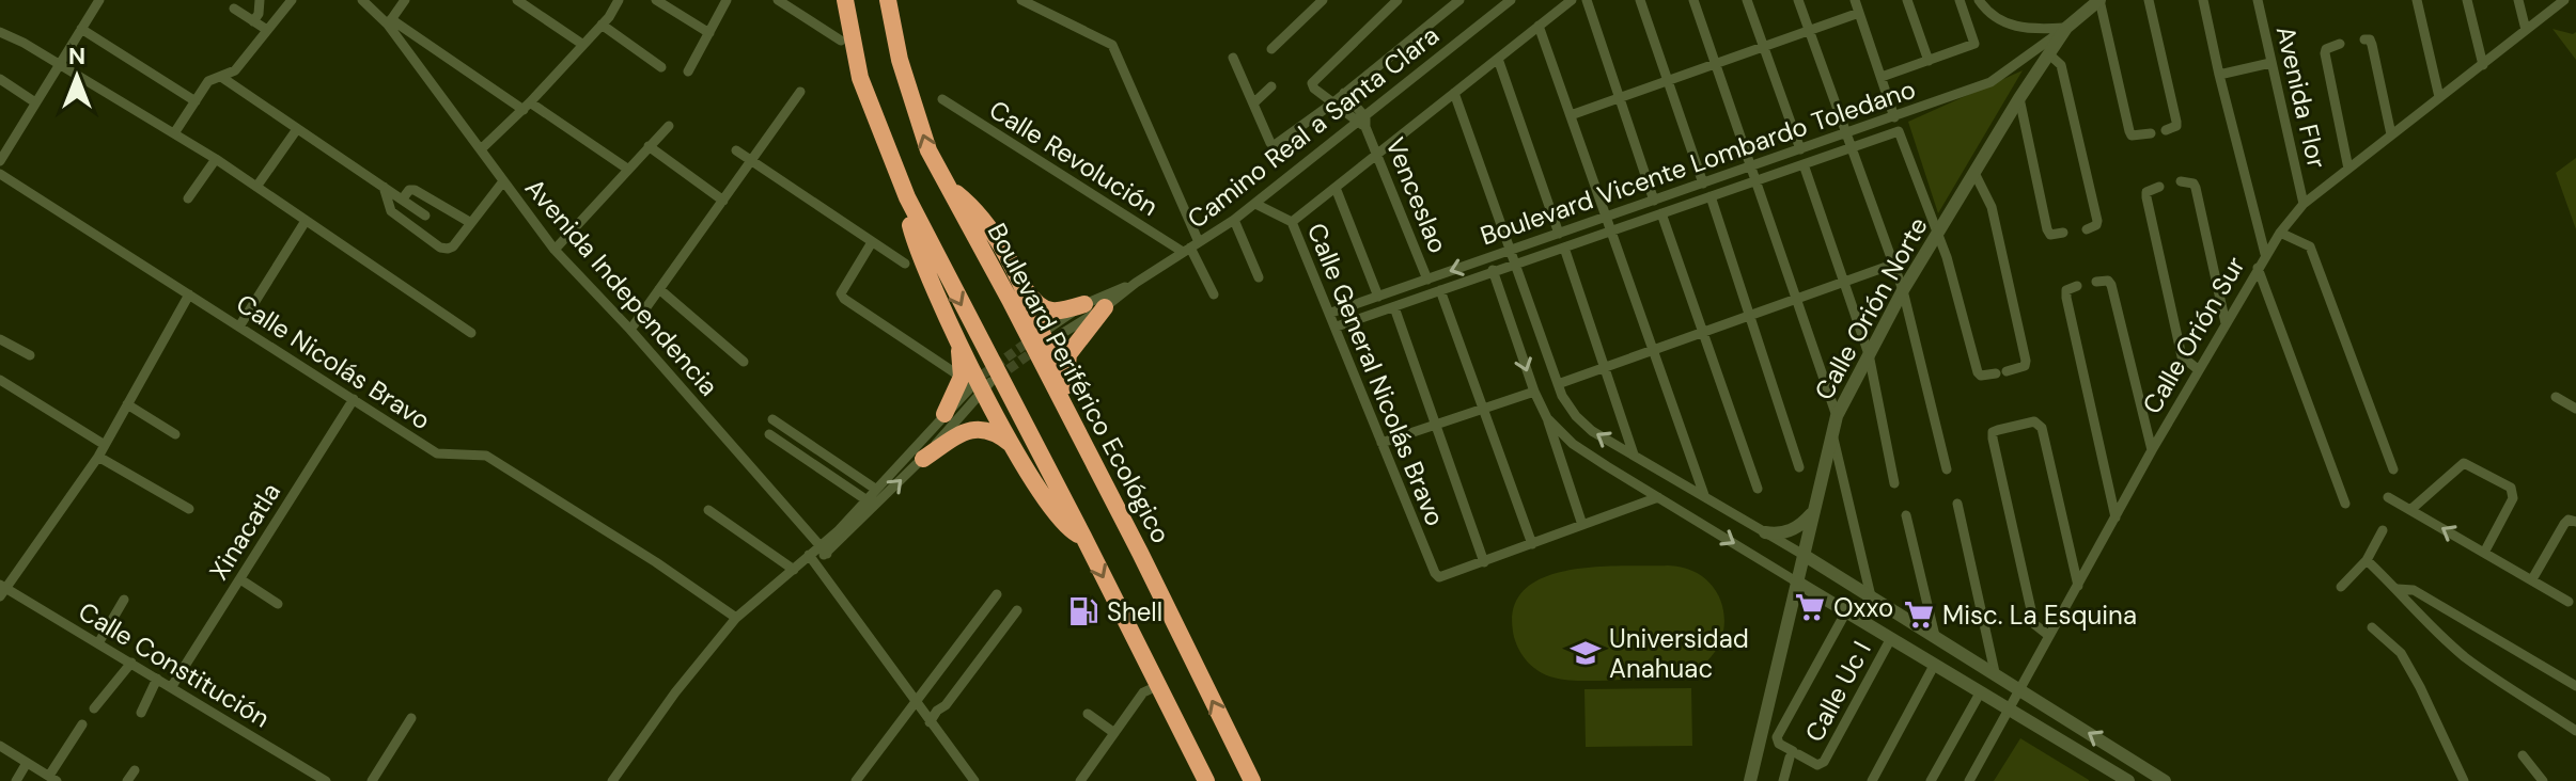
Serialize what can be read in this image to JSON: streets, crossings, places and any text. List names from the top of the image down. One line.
{"streets":{"highway":["Boulevard Periférico Ecológico"],"street":["Avenida Flor","Camino Real a Santa Clara","Calle Revolución","Boulevard Vicente Lombardo Toledano","Venceslao","Avenida Independencia","Calle Orión Norte","Calle Orión Sur","Calle Nicolás Bravo","Calle General Nicolás Bravo","Xinacatla","Calle Constitución","Calle Uc I"]},"crossings":[["Avenida Flor","Calle Orión Sur"],["Camino Real a Santa Clara","Calle Revolución"],["Camino Real a Santa Clara","Venceslao"],["Camino Real a Santa Clara","Calle General Nicolás Bravo"],["Boulevard Vicente Lombardo Toledano","Venceslao"],["Boulevard Vicente Lombardo Toledano","Calle Orión Norte"],["Boulevard Vicente Lombardo Toledano","Calle General Nicolás Bravo"],["Calle Nicolás Bravo","Xinacatla"],["Xinacatla","Calle Constitución"]],"places":{"supermarket":["Oxxo","Misc. La Esquina"],"fuel station":["Shell"],"school or university":["Universidad Anahuac"]},"north":"top"}
